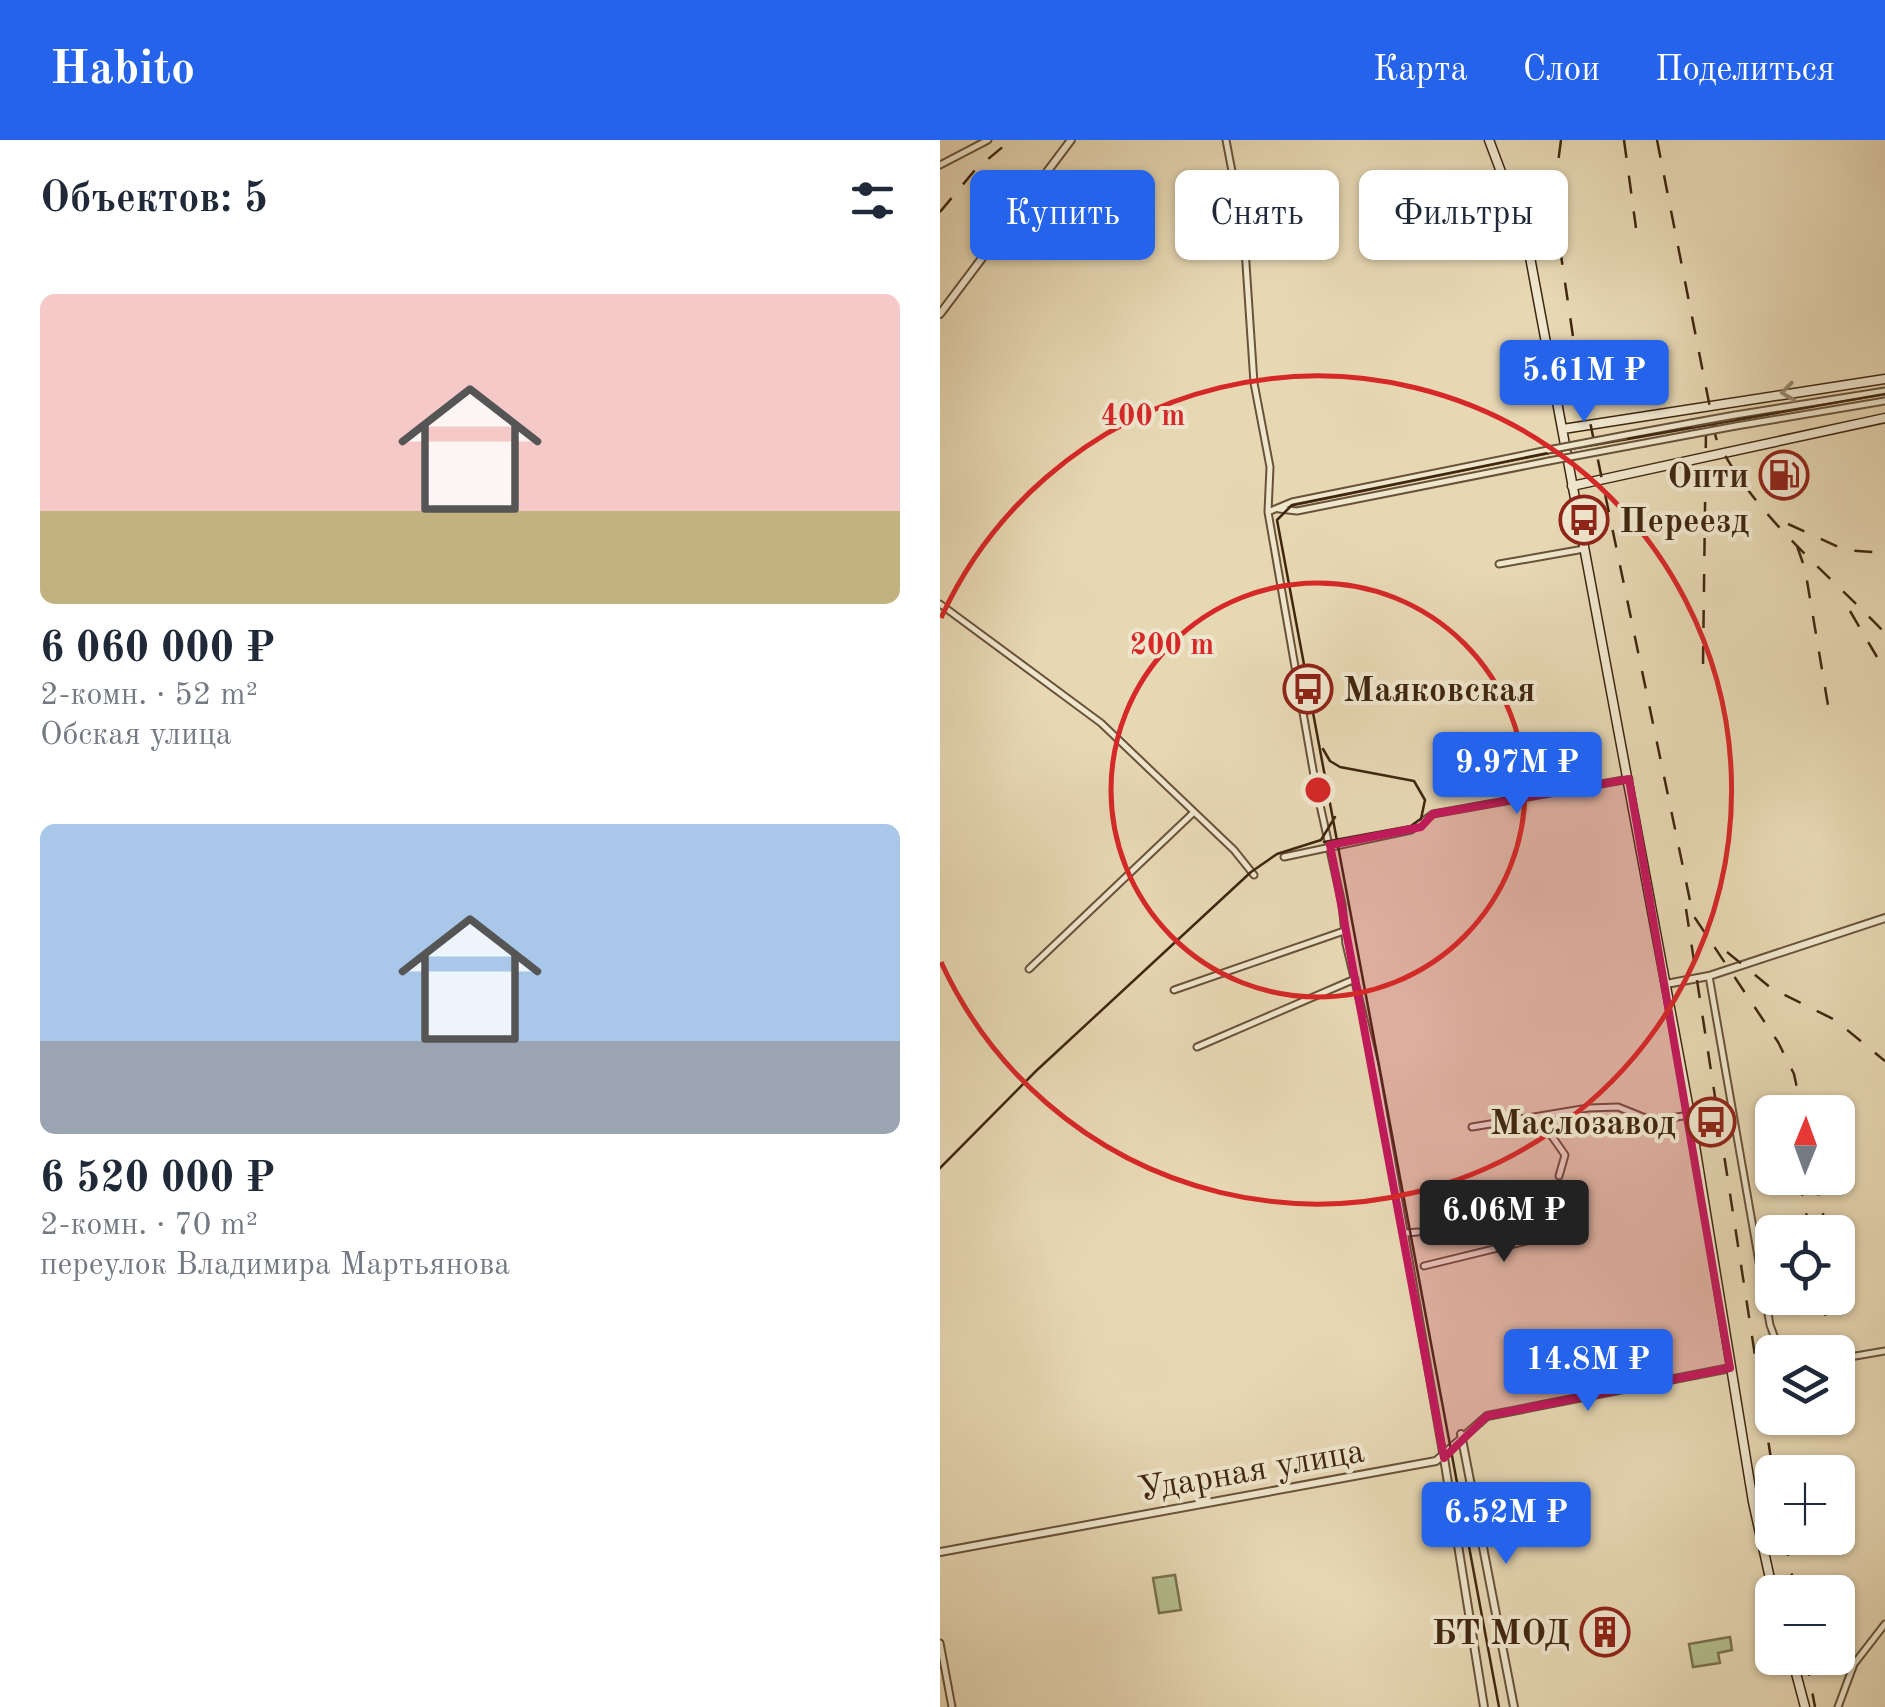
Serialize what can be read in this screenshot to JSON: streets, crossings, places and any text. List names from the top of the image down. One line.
{"streets":{"street":["Ударная улица"]},"places":{"fuel station":["Опти"],"bus stop":["Переезд","Маяковская","Маслозавод"],"building":["БТ МОД"]},"north":"top","page":{"header":"Habito","nav":["Карта","Слои","Поделиться"],"heading":"Объектов: 5","chip":["Купить","Снять","Фильтры"],"list":[{"name":"6 060 000 ₽","note":"2-комн. · 52 m² · Обская улица"},{"name":"6 520 000 ₽","note":"2-комн. · 70 m² · переулок Владимира Мартьянова"}],"price":["5.61M ₽","9.97M ₽","6.06M ₽","14.8M ₽","6.52M ₽"],"map_buttons":["+","−"]},"rings":["400 m","200 m"]}
